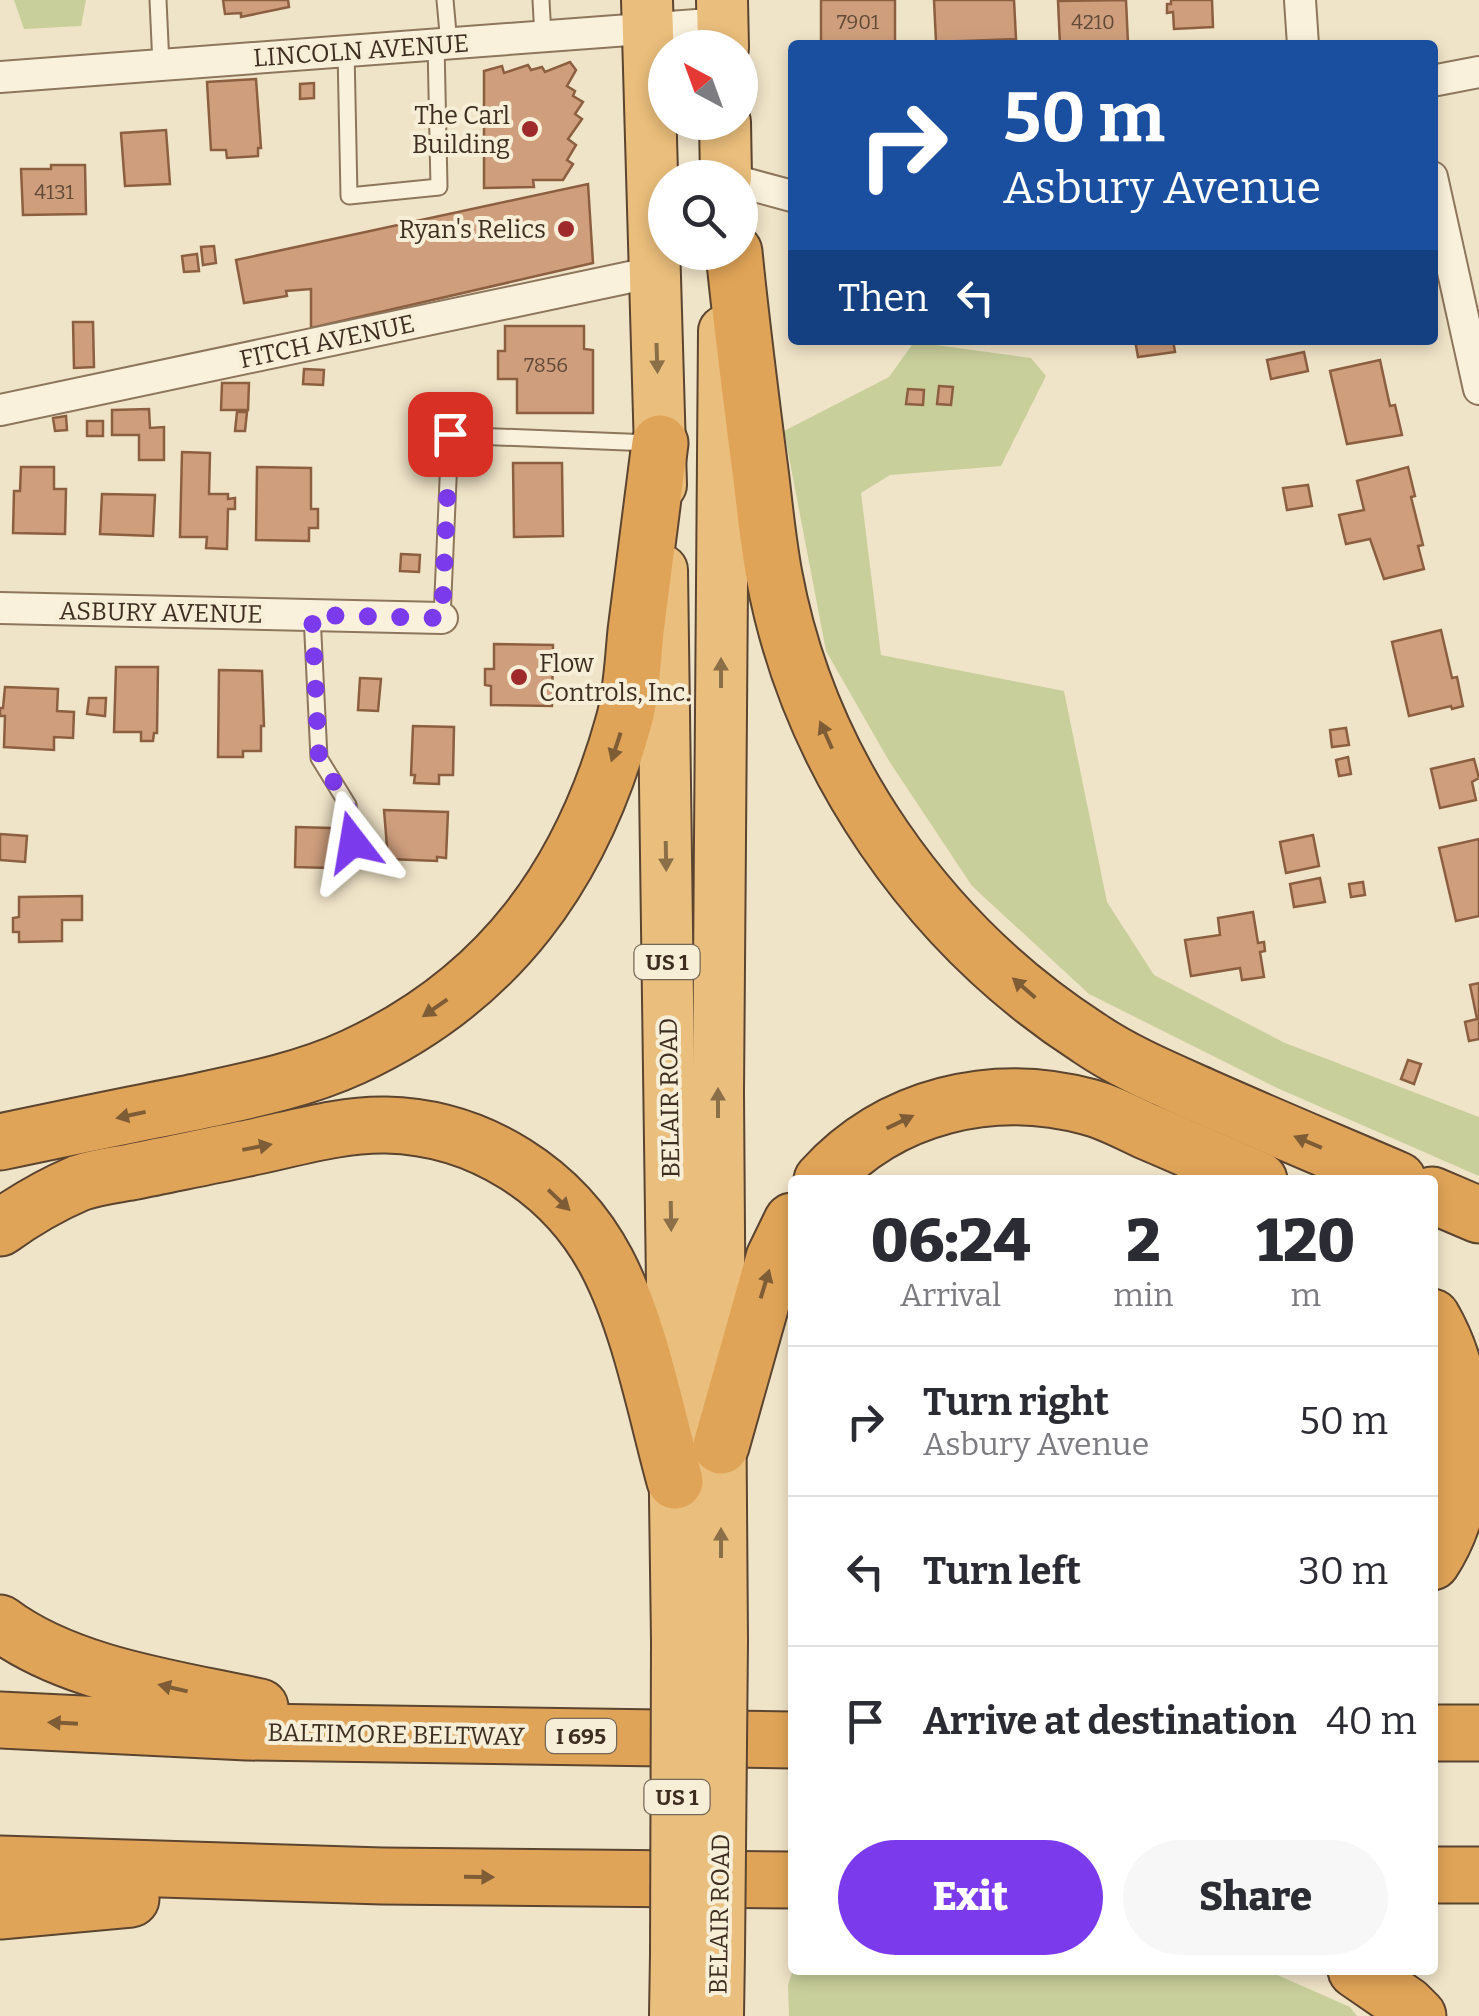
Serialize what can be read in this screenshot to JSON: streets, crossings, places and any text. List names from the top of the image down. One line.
{"streets":{"highway":["US 1","BELAIR ROAD","BALTIMORE BELTWAY","I 695"],"street":["LINCOLN AVENUE","FITCH AVENUE","ASBURY AVENUE"]},"crossings":[["LINCOLN AVENUE","BELAIR ROAD"],["FITCH AVENUE","BELAIR ROAD"]],"places":["The Carl Building","Ryan's Relics","Flow Controls, Inc."],"house_numbers":["7901","4210","4131","7856"],"north":"top left","page":{"turn":["50 m","Asbury Avenue"],"then":"Then","eta":["06:24","Arrival","2","min","120","m"],"list":[{"name":"Turn right","note":"Asbury Avenue","value":"50 m"},{"name":"Turn left","value":"30 m"},{"name":"Arrive at destination","value":"40 m"}],"buttons":["Exit","Share"]}}
